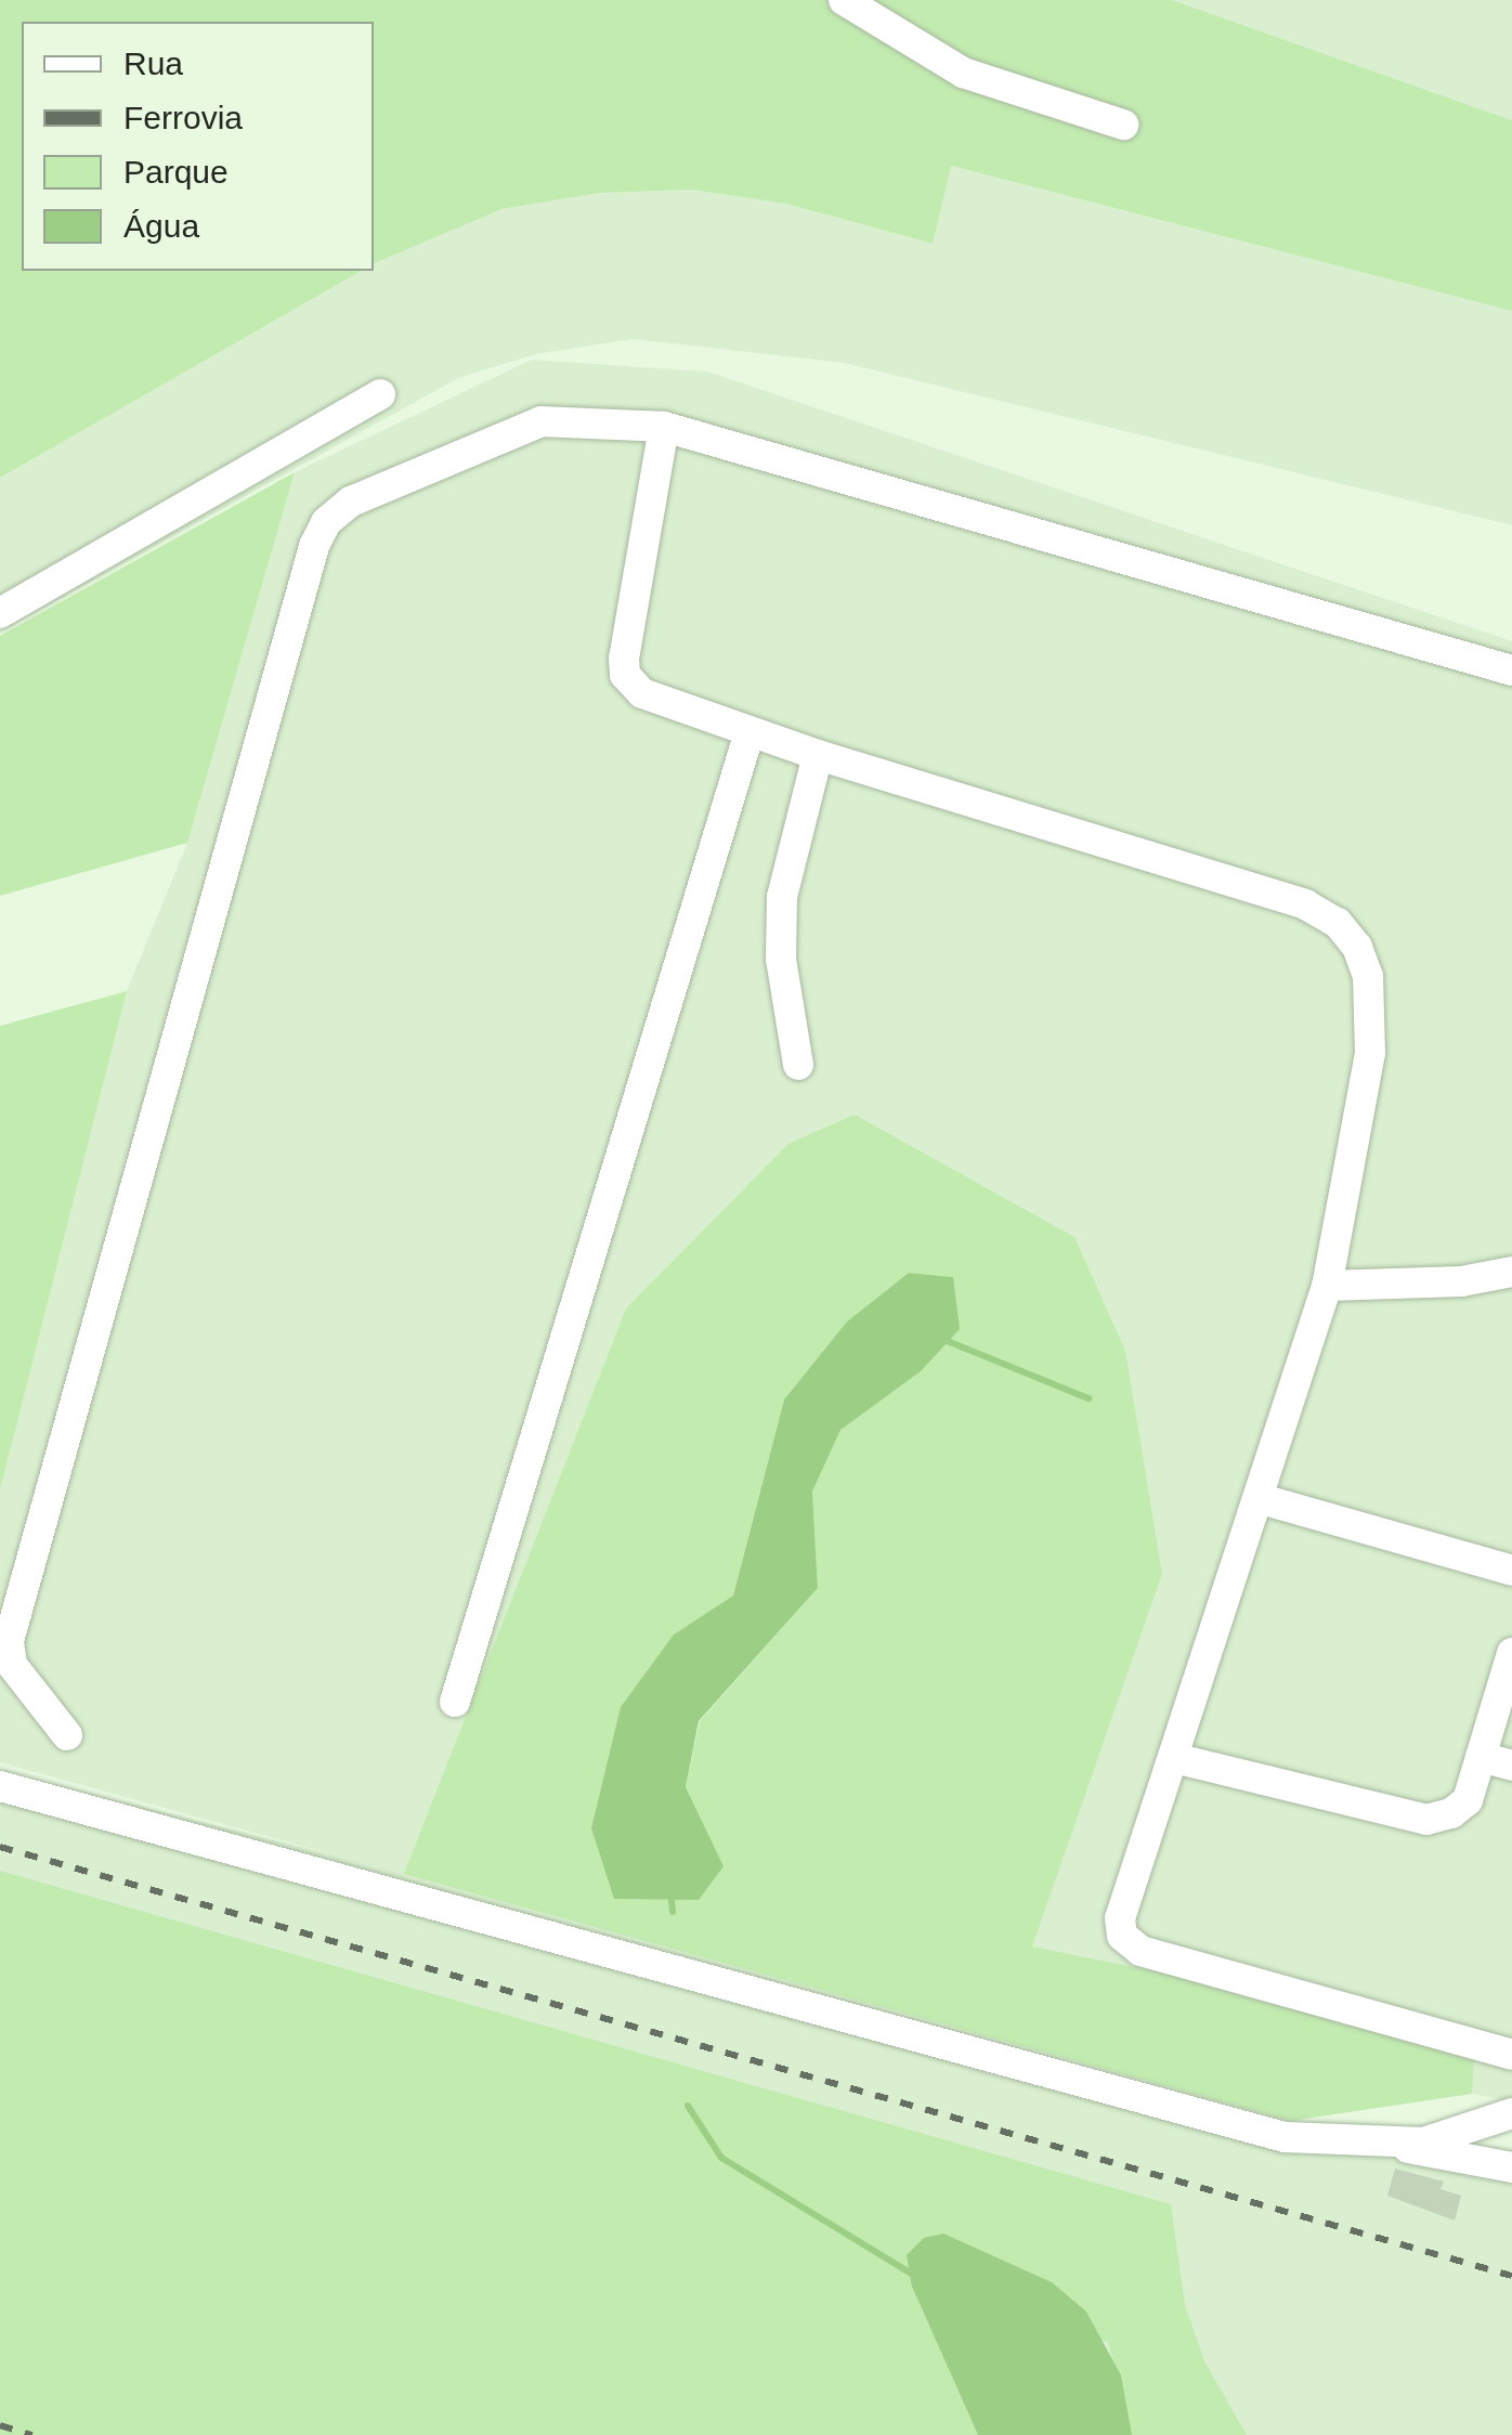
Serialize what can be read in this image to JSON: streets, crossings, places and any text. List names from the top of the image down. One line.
{"legend":["Rua","Ferrovia","Parque","Água"]}
